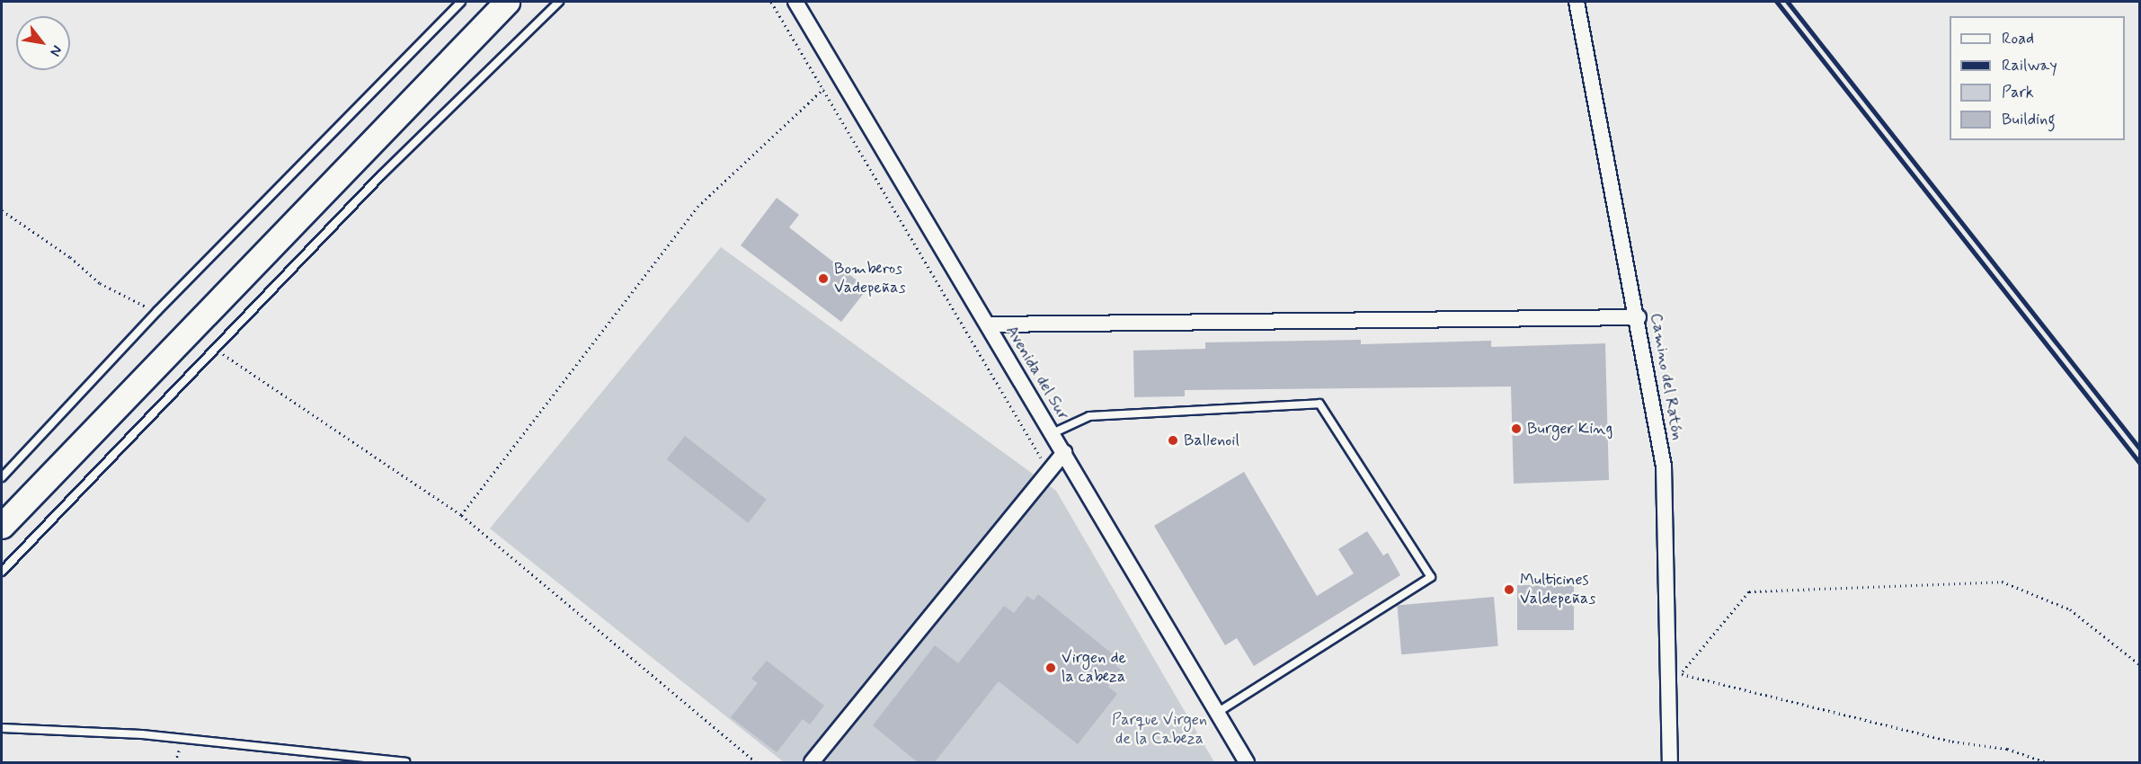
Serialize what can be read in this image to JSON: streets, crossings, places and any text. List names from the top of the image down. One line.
{"streets":{"street":["Avenida del Sur","Camino del Ratón"]},"parks":["Parque Virgen de la Cabeza"],"places":["Bomberos Vadepeñas","Burger King","Ballenoil","Multicines Valdepeñas","Virgen de la cabeza"],"legend":["Road","Railway","Park","Building"],"north":"bottom right"}
